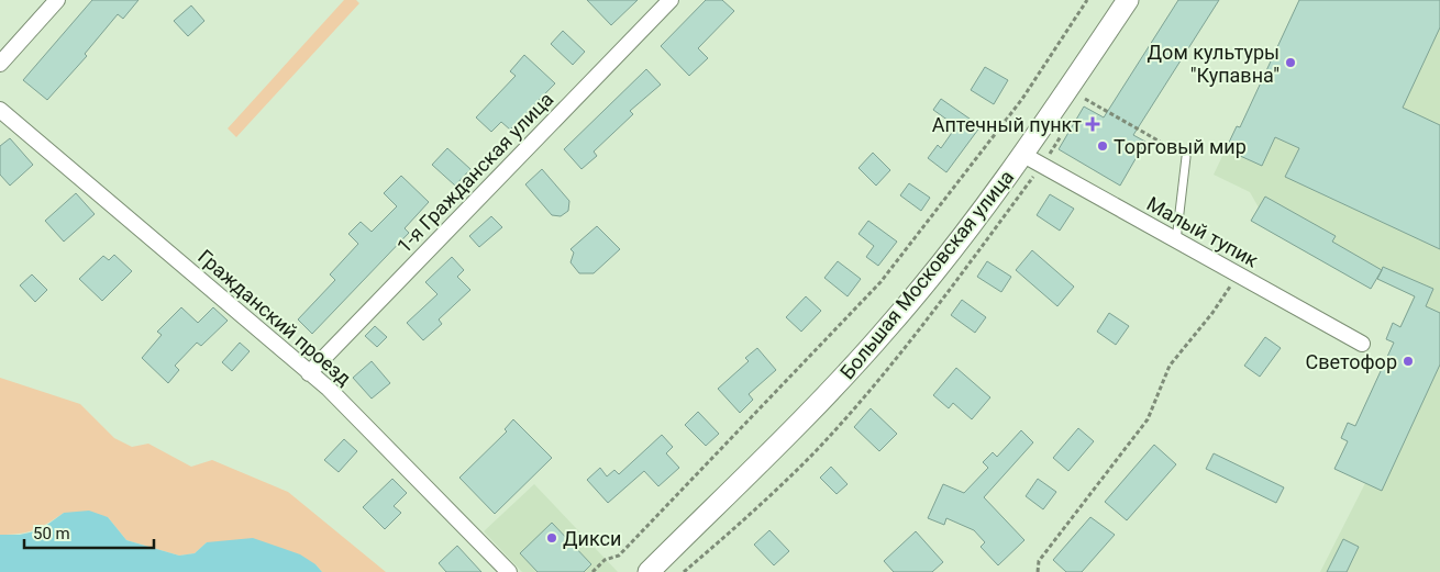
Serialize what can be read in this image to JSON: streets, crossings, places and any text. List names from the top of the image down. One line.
{"streets":{"main road":["Большая Московская улица"],"street":["1-я Гражданская улица","Малый тупик","Гражданский проезд"]},"crossings":[["1-я Гражданская улица","Гражданский проезд"],["Малый тупик","Большая Московская улица"]],"places":{"other":["Дом культуры \"Купавна\"","Торговый мир","Светофор","Дикси"],"health":["Аптечный пункт"]},"scale_bar":"50 m"}
